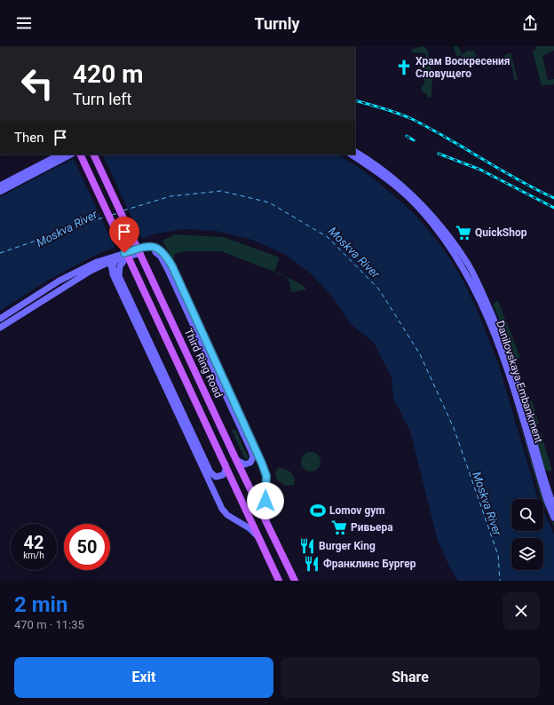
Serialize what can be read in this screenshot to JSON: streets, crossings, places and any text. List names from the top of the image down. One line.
{"streets":{"main road":["Third Ring Road","Danilovskaya Embankment"]},"water":["Moskva River"],"places":{"church":["Храм Воскресения Словущего"],"supermarket":["QuickShop","Ривьера"],"sports":["Lomov gym"],"restaurant":["Burger King","Франклинс Бургер"]},"page":{"header":"Turnly","turn":["420 m","Turn left"],"then":"Then","speed":"42 km/h","limit":"50","heading":["2 min","470 m · 11:35"],"buttons":["Exit","Share"]}}
